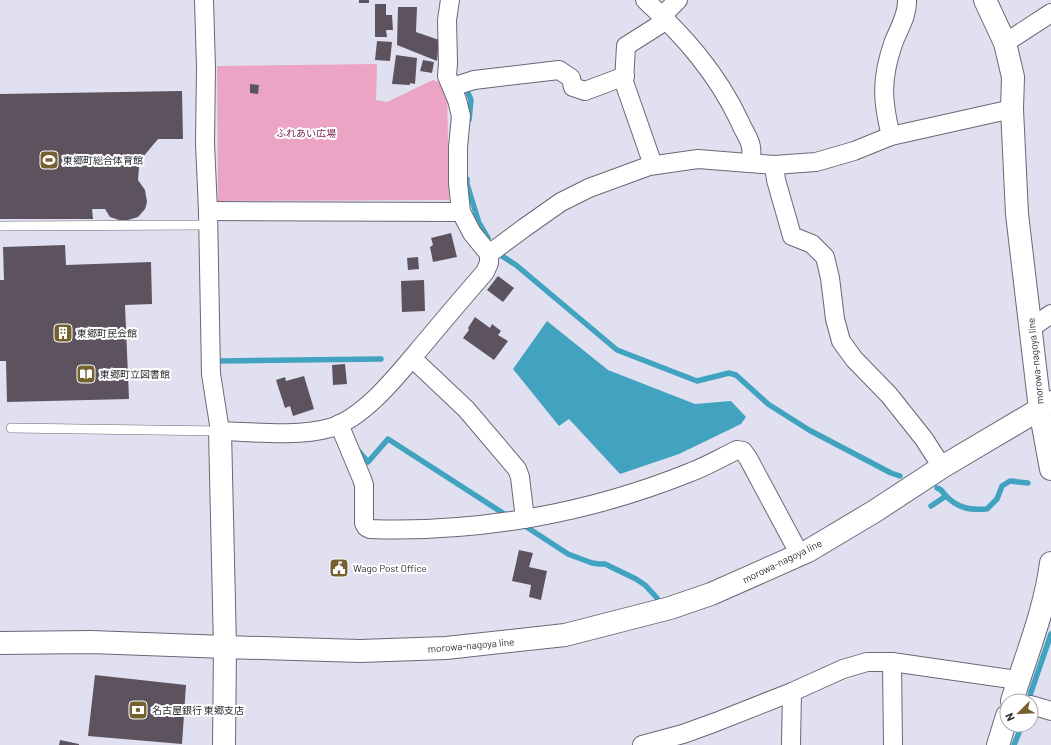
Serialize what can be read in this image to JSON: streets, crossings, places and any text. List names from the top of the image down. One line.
{"streets":{"main road":["morowa-nagoya line"]},"parks":["ふれあい広場"],"places":{"sports":["東郷町総合体育館"],"building":["東郷町民会館"],"library":["東郷町立図書館"],"public building":["Wago Post Office"],"bank":["名古屋銀行 東郷支店"]},"north":"bottom left"}
